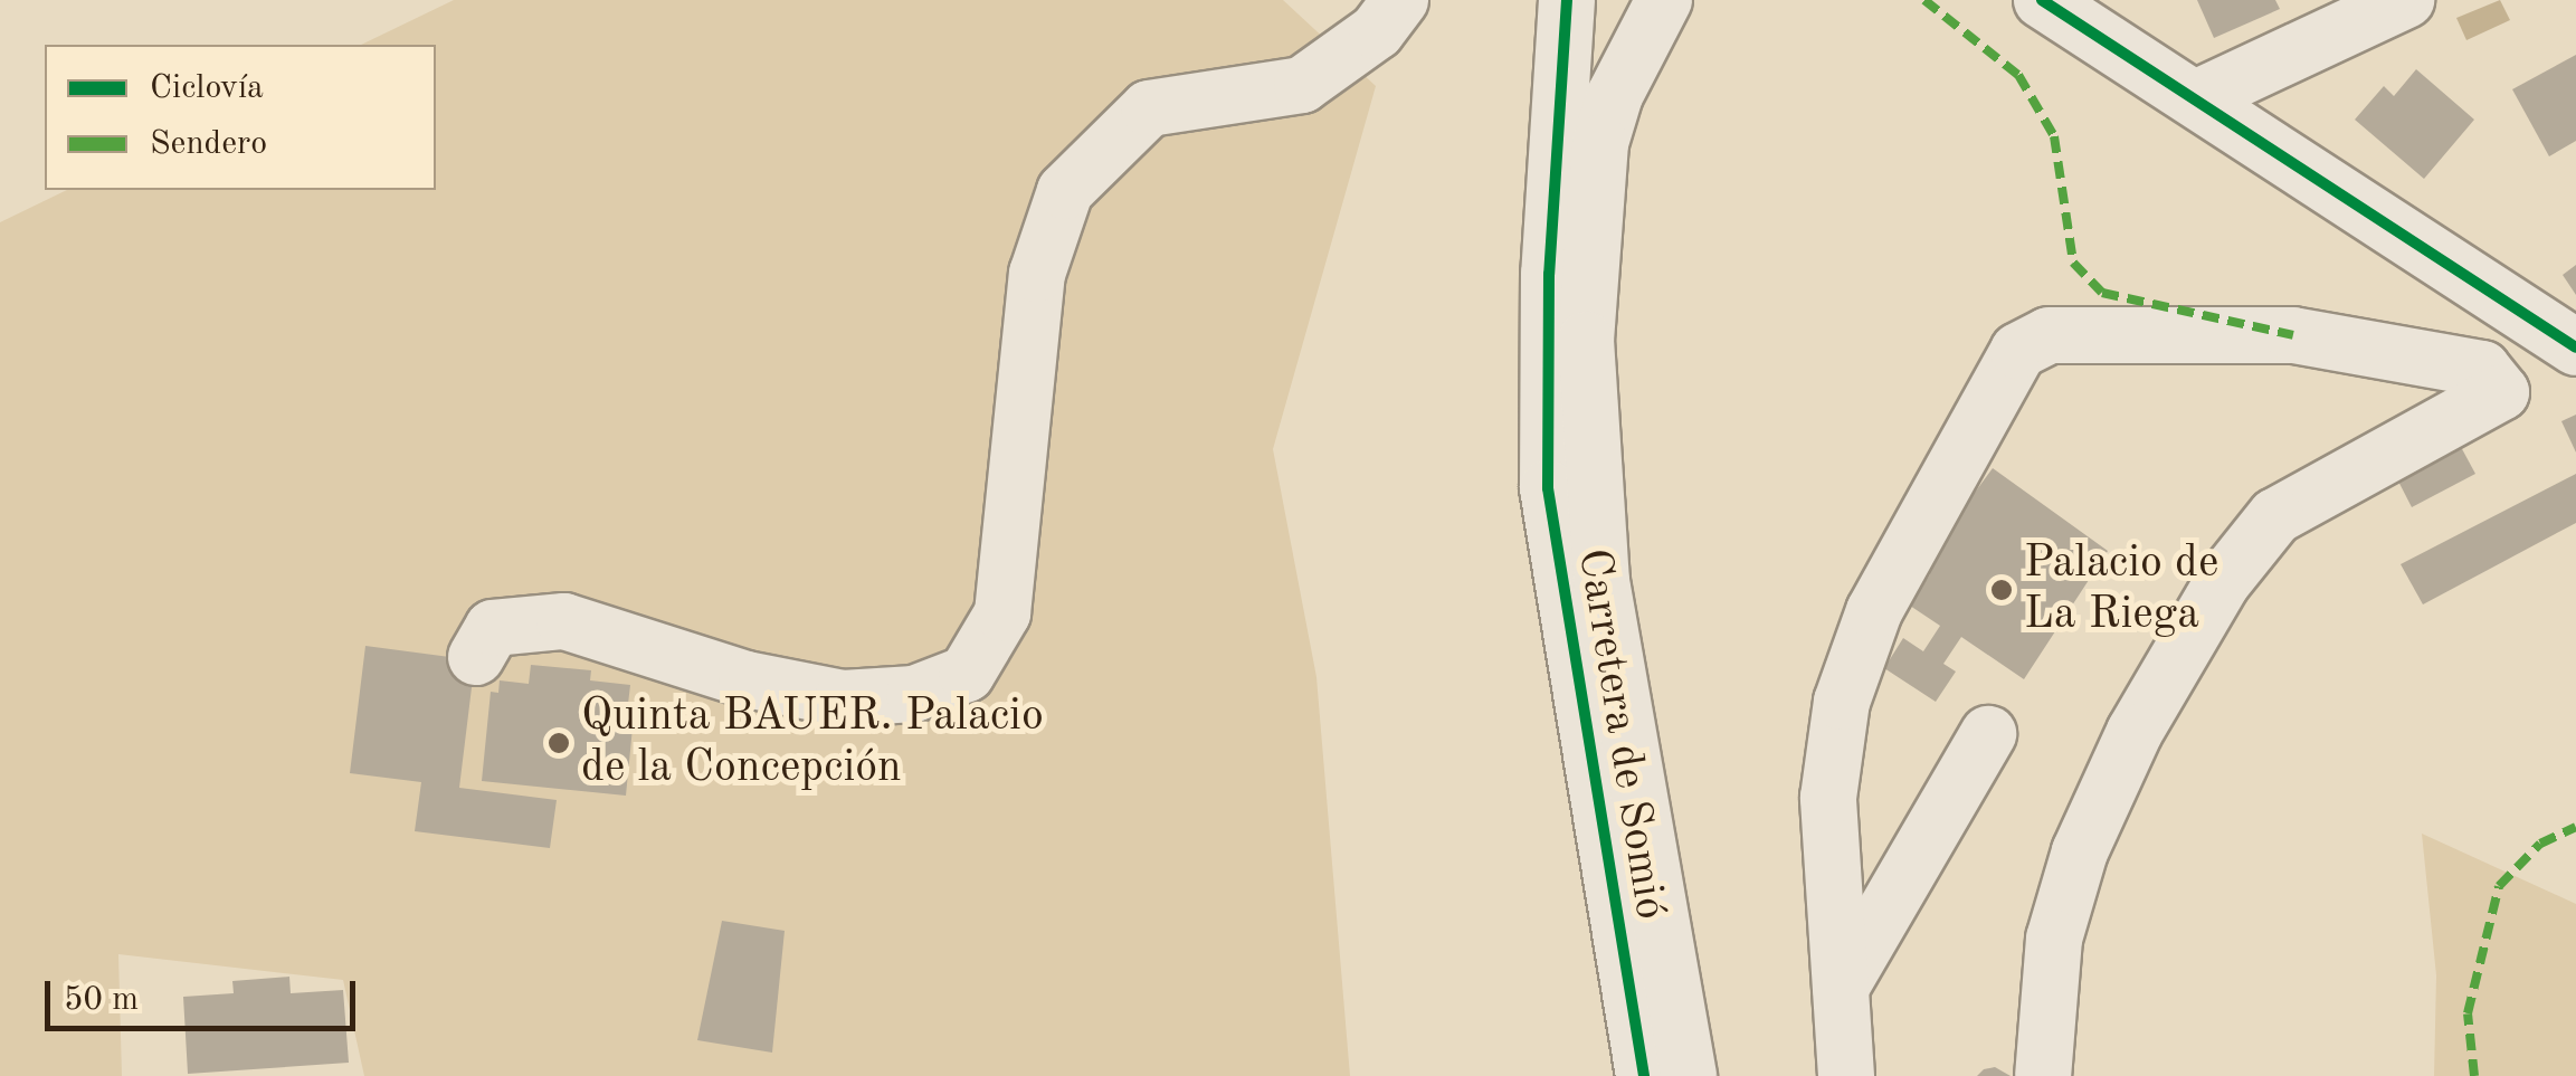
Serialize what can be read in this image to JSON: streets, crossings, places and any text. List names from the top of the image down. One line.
{"streets":{"street":["Carretera de Somió"]},"places":["Palacio de La Riega","Quinta BAUER. Palacio de la Concepción"],"legend":["Ciclovía","Sendero"],"scale_bar":"50 m"}
